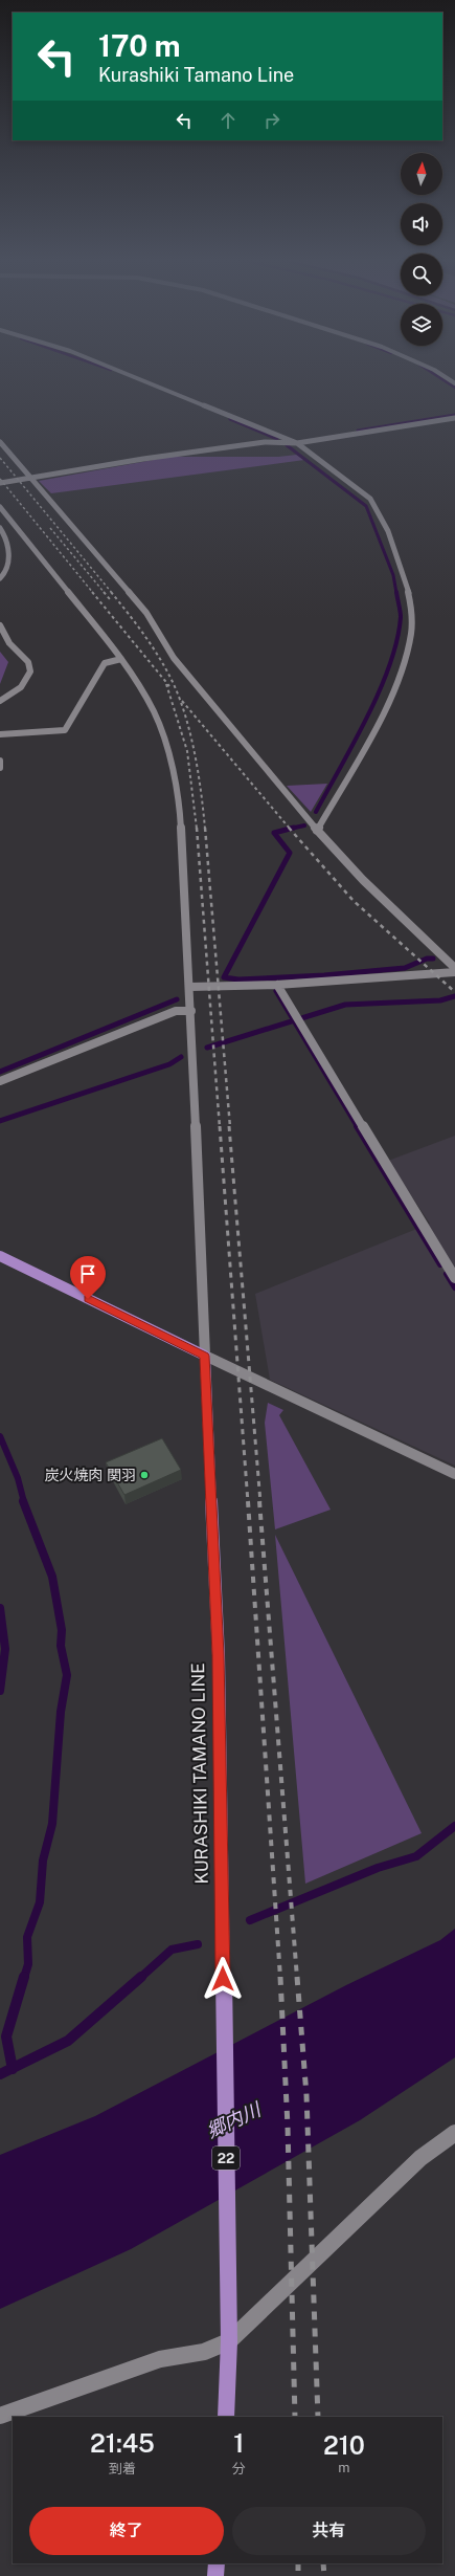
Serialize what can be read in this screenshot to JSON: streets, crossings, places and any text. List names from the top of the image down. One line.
{"streets":{"main road":["KURASHIKI TAMANO LINE","22"]},"water":["郷内川"],"places":["炭火焼肉 関羽"],"north":"top","page":{"turn":["170 m","Kurashiki Tamano Line"],"eta":["21:45","到着","1","分","210","m"],"buttons":["終了","共有"]}}
